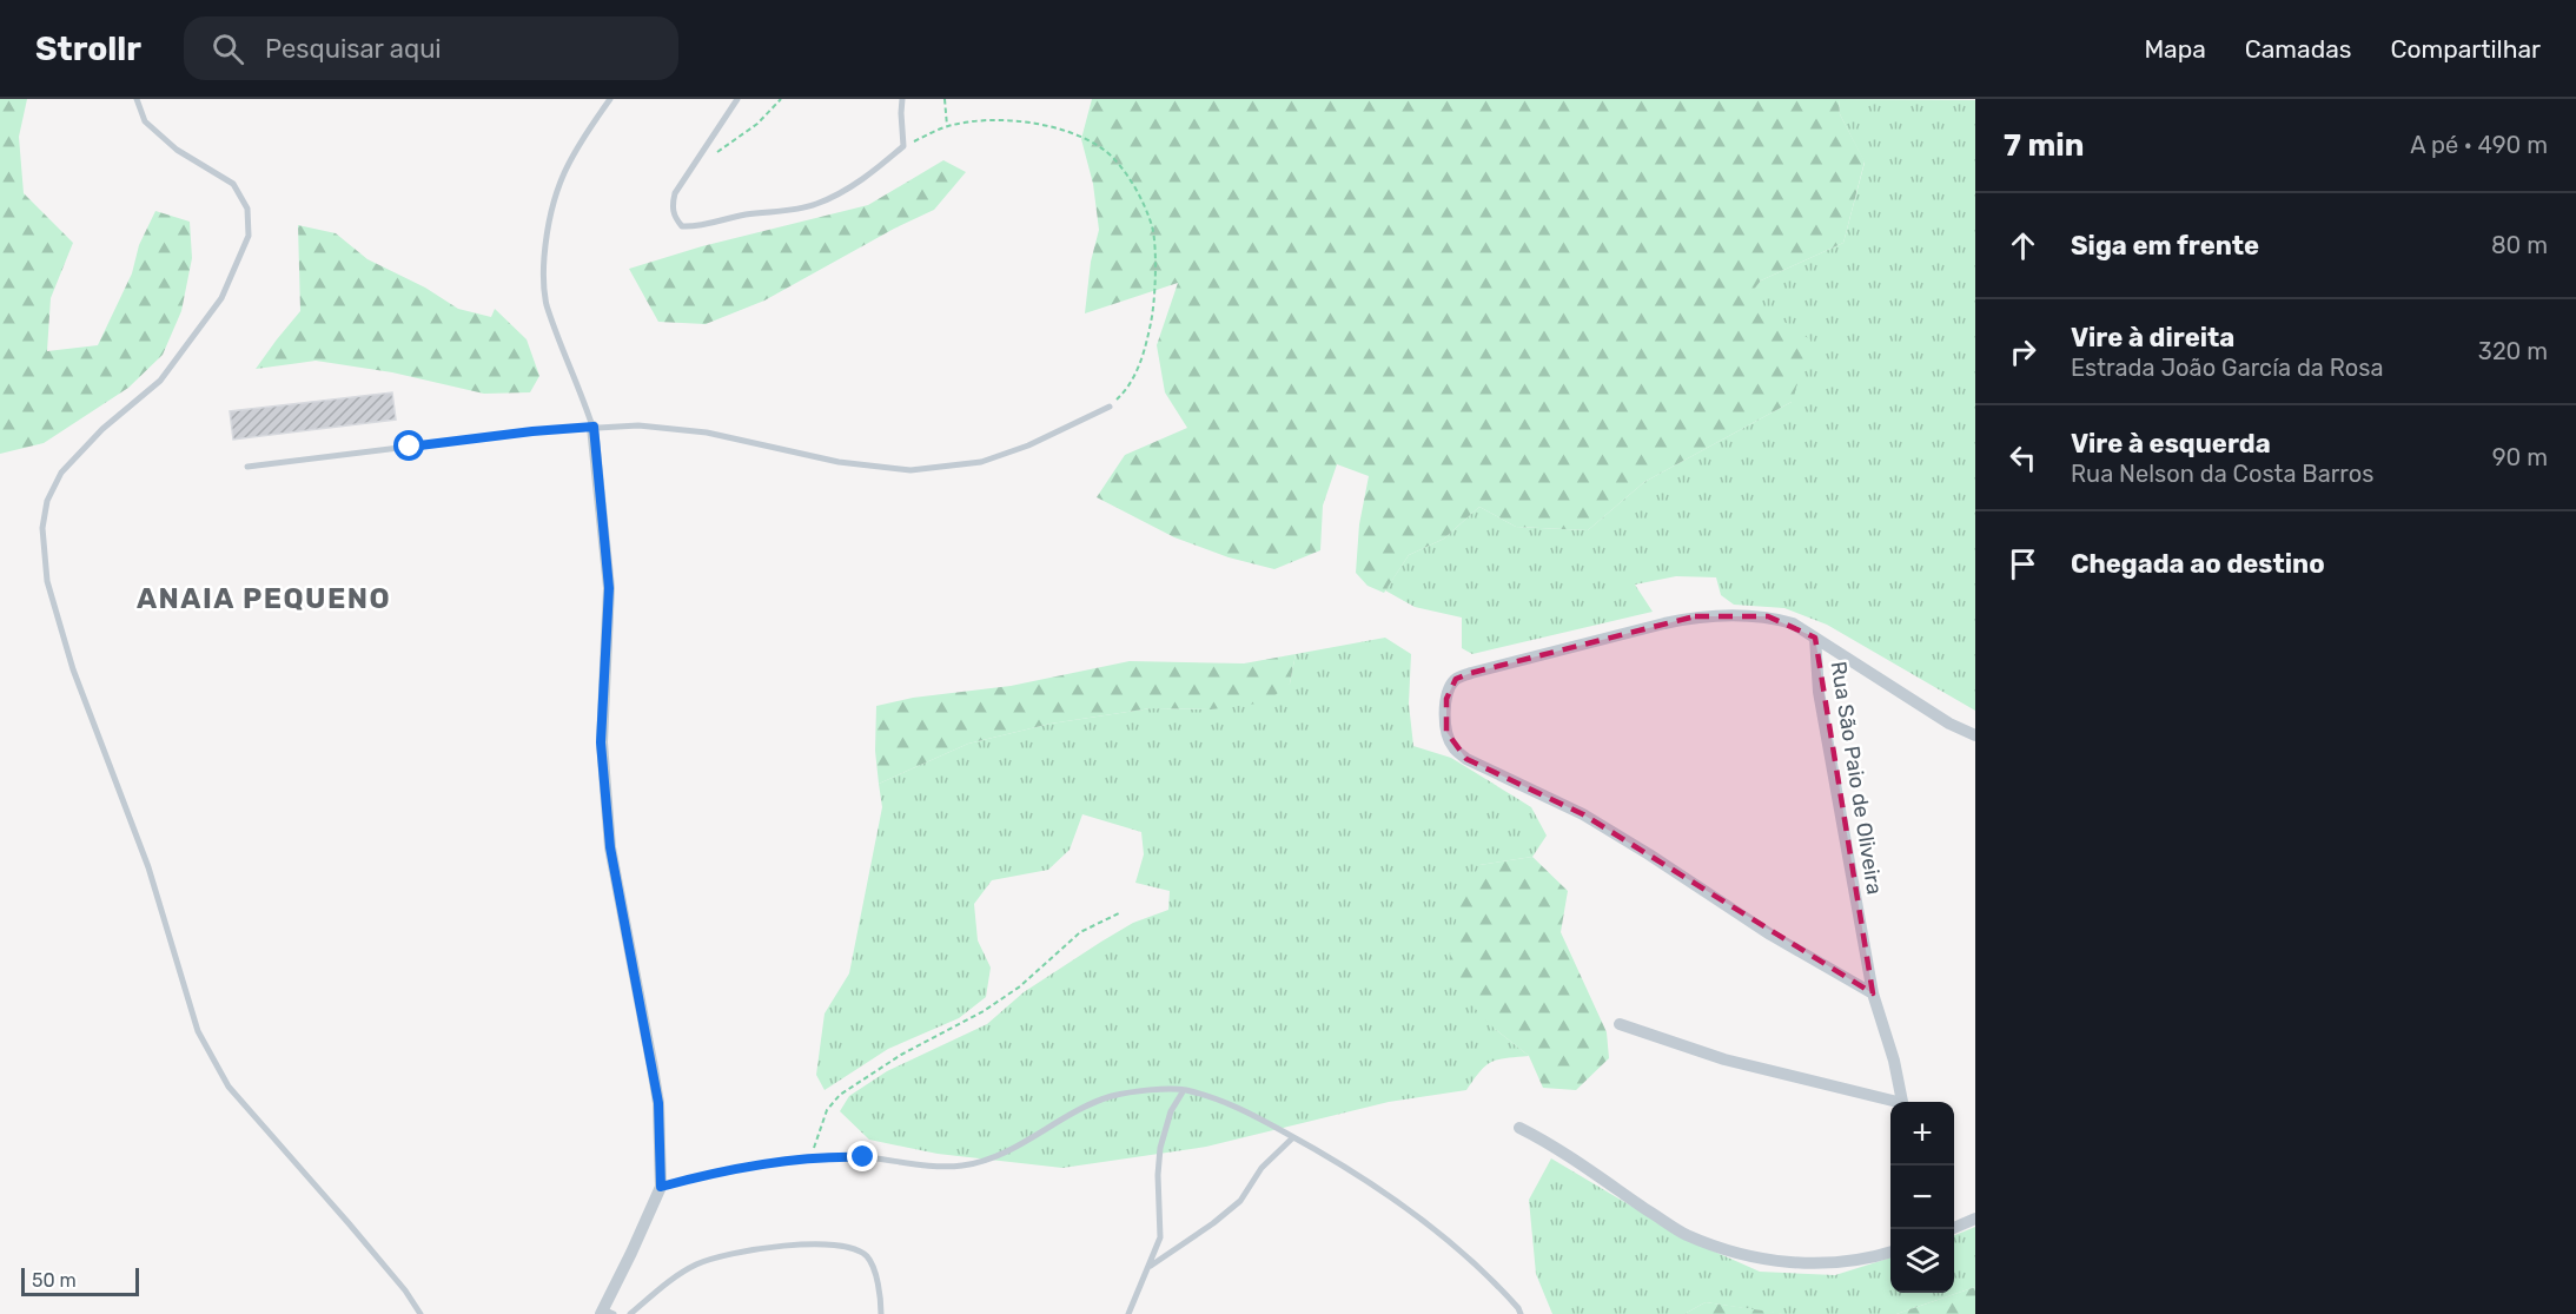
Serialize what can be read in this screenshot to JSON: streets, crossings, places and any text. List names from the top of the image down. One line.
{"streets":{"street":["Rua São Paio de Oliveira"]},"districts":["ANAIA PEQUENO"],"scale_bar":"50 m","page":{"header":"Strollr","search":"Pesquisar aqui","nav":["Mapa","Camadas","Compartilhar"],"heading":["7 min","A pé · 490 m"],"list":[["Siga em frente","80 m"],["Vire à direita","Estrada João García da Rosa","320 m"],["Vire à esquerda","Rua Nelson da Costa Barros","90 m"],"Chegada ao destino"],"map_buttons":["+","−"],"scale":"50 m"}}
